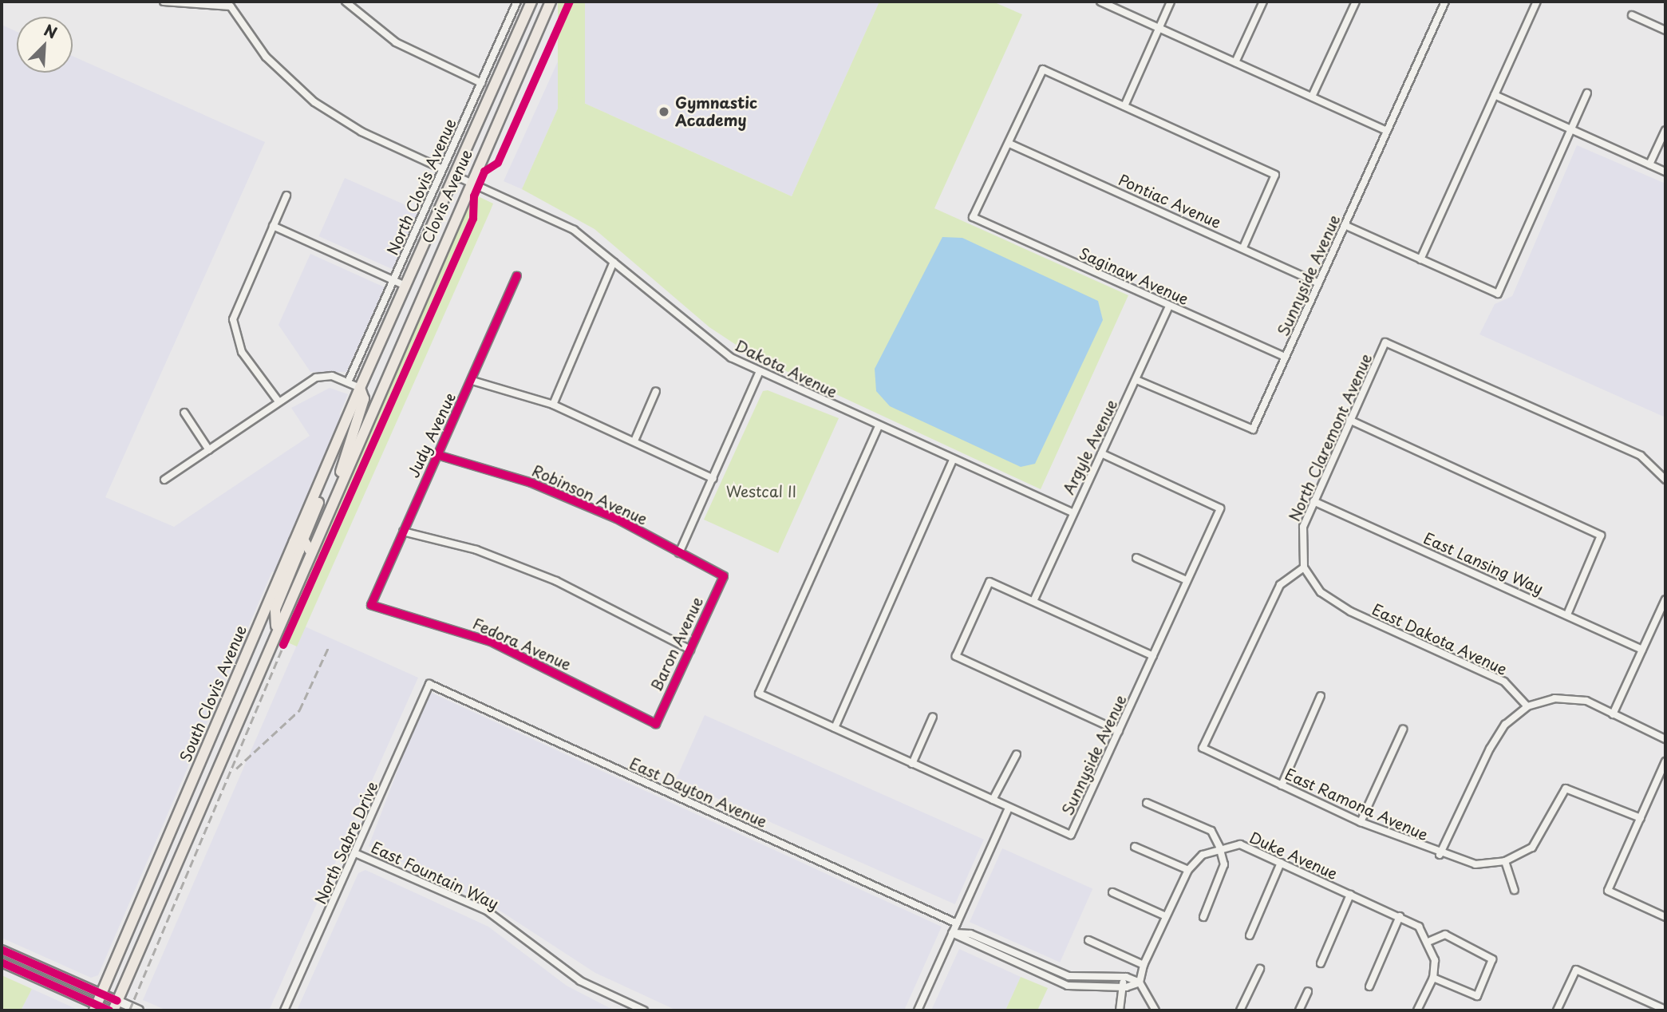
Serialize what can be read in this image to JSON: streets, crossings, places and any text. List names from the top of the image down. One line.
{"streets":{"main road":["Clovis Avenue","South Clovis Avenue"],"street":["North Clovis Avenue","Pontiac Avenue","Sunnyside Avenue","Saginaw Avenue","Dakota Avenue","Judy Avenue","North Claremont Avenue","Argyle Avenue","Robinson Avenue","East Lansing Way","East Dakota Avenue","Fedora Avenue","Baron Avenue","East Dayton Avenue","East Ramona Avenue","North Sabre Drive","Duke Avenue","East Fountain Way"]},"crossings":[["Clovis Avenue","Dakota Avenue"],["Clovis Avenue","South Clovis Avenue"],["Pontiac Avenue","Sunnyside Avenue"],["Pontiac Avenue","Saginaw Avenue"],["Sunnyside Avenue","Saginaw Avenue"],["Sunnyside Avenue","Argyle Avenue"],["Saginaw Avenue","Argyle Avenue"],["Dakota Avenue","Argyle Avenue"],["Judy Avenue","Robinson Avenue"],["Judy Avenue","Fedora Avenue"],["North Claremont Avenue","East Lansing Way"],["North Claremont Avenue","East Dakota Avenue"],["North Claremont Avenue","East Ramona Avenue"],["Robinson Avenue","Baron Avenue"],["East Dakota Avenue","East Ramona Avenue"],["Fedora Avenue","Baron Avenue"],["East Dayton Avenue","North Sabre Drive"],["North Sabre Drive","East Fountain Way"]],"parks":["Westcal II"],"places":["Gymnastic Academy"],"north":"top right"}
